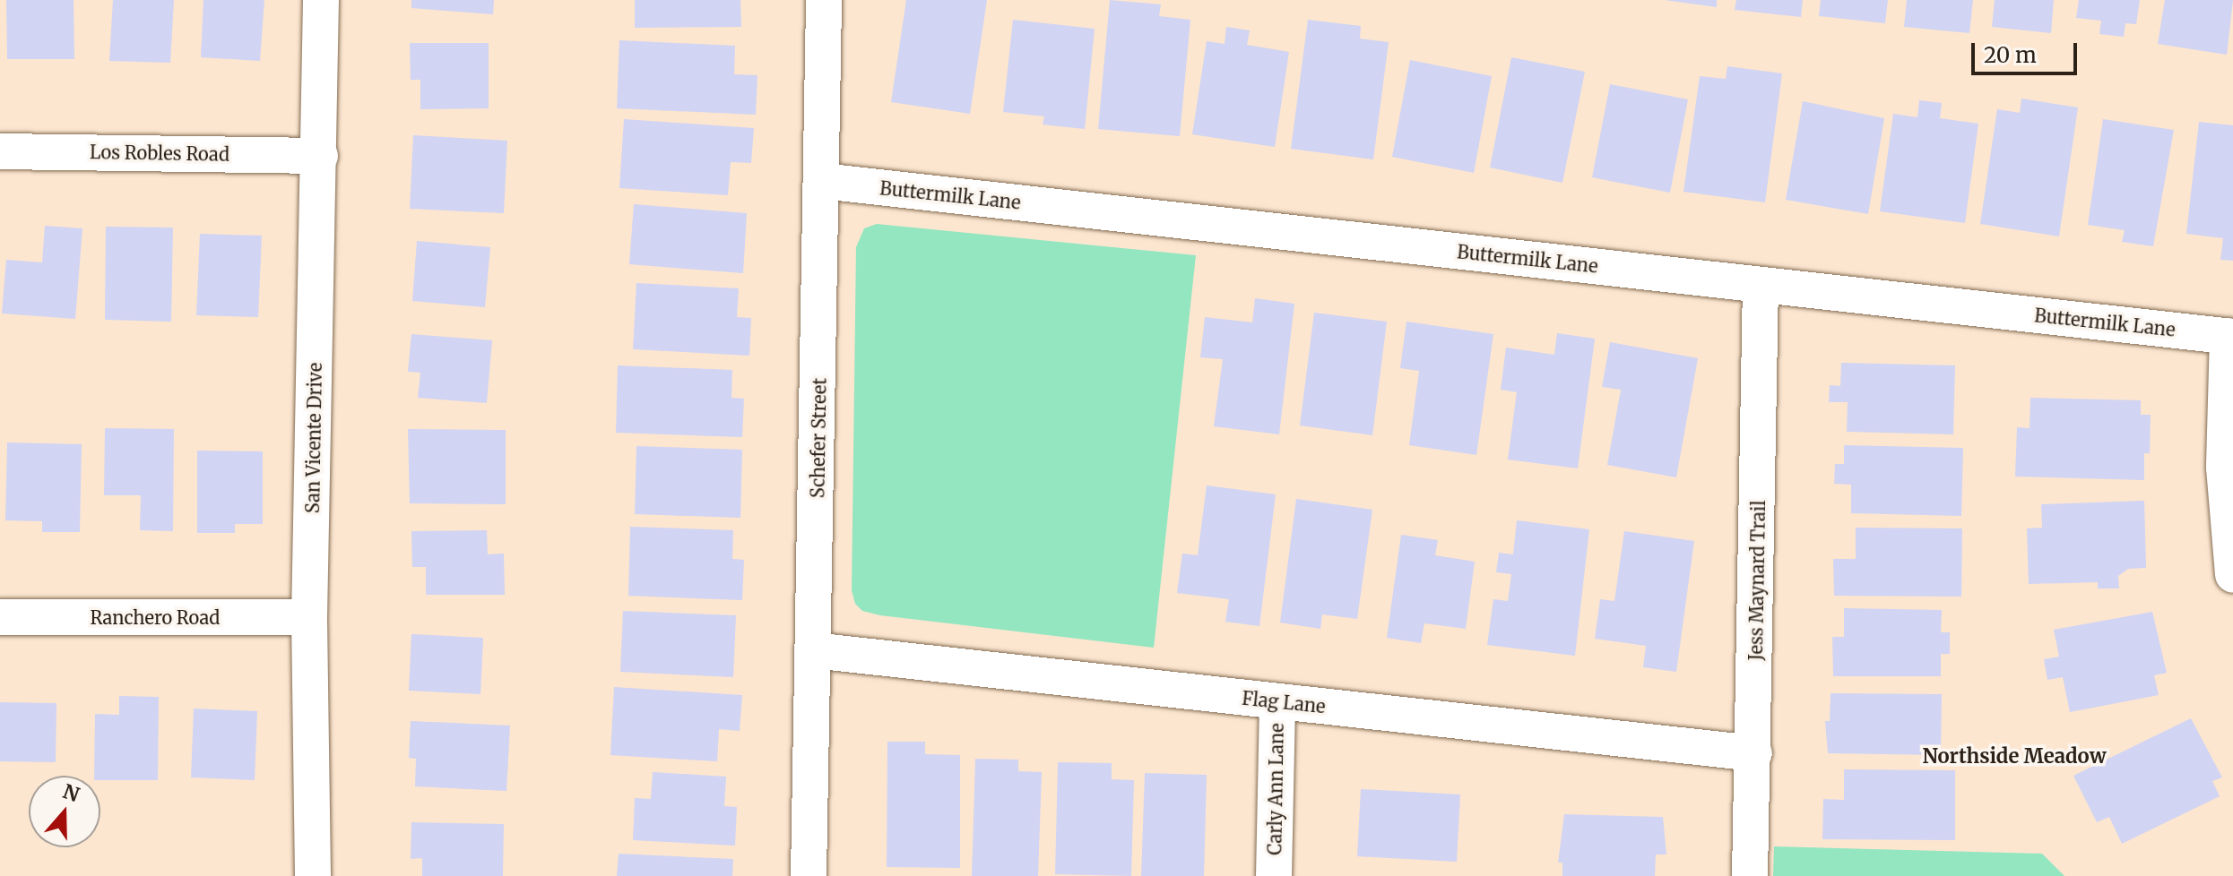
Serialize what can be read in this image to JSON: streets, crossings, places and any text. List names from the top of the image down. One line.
{"streets":{"street":["Los Robles Road","Buttermilk Lane","San Vicente Drive","Schefer Street","Jess Maynard Trail","Ranchero Road","Flag Lane","Carly Ann Lane"]},"crossings":[["Los Robles Road","San Vicente Drive"],["Buttermilk Lane","Schefer Street"],["Buttermilk Lane","Jess Maynard Trail"],["San Vicente Drive","Ranchero Road"],["Schefer Street","Flag Lane"],["Jess Maynard Trail","Flag Lane"],["Flag Lane","Carly Ann Lane"]],"districts":["Northside Meadow"],"scale_bar":"20 m","north":"top"}
